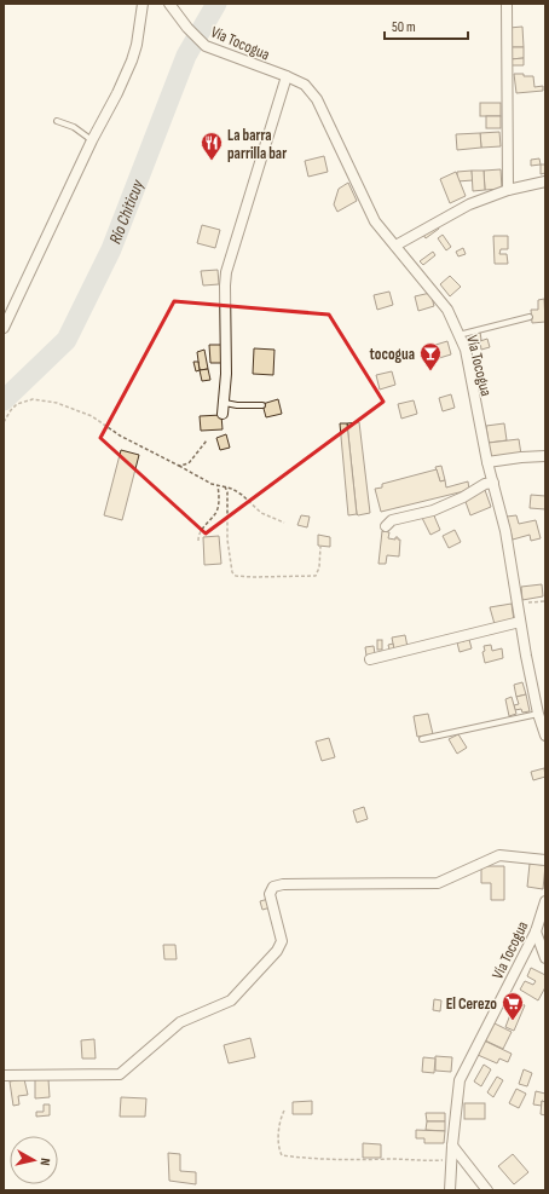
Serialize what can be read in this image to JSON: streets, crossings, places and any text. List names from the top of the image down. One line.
{"streets":{"street":["Vía Tocogua"]},"water":["Río Chiticuy"],"places":{"restaurant":["La barra parrilla bar"],"bar":["tocogua"],"supermarket":["El Cerezo"]},"scale_bar":"50 m","north":"right"}
